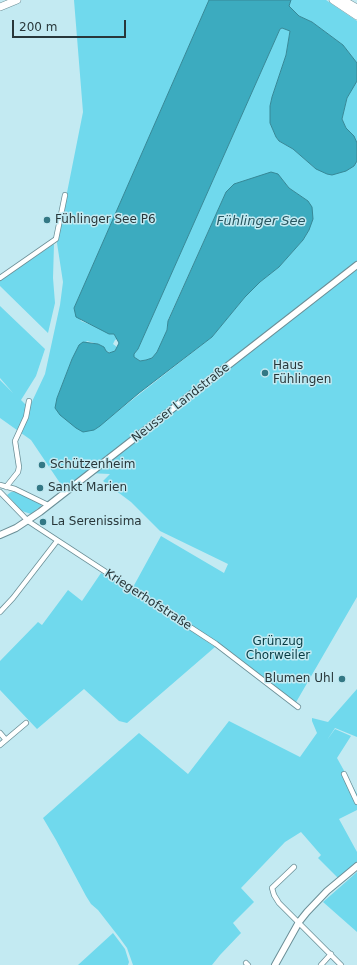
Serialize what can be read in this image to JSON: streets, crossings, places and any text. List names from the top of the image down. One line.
{"streets":{"main road":["Neusser Landstraße"],"street":["Kriegerhofstraße"]},"crossings":[["Neusser Landstraße","Kriegerhofstraße"]],"water":["Fühlinger See"],"parks":["Grünzug Chorweiler"],"places":["Fühlinger See P6","Haus Fühlingen","Schützenheim","Sankt Marien","La Serenissima","Blumen Uhl"],"scale_bar":"200 m"}
